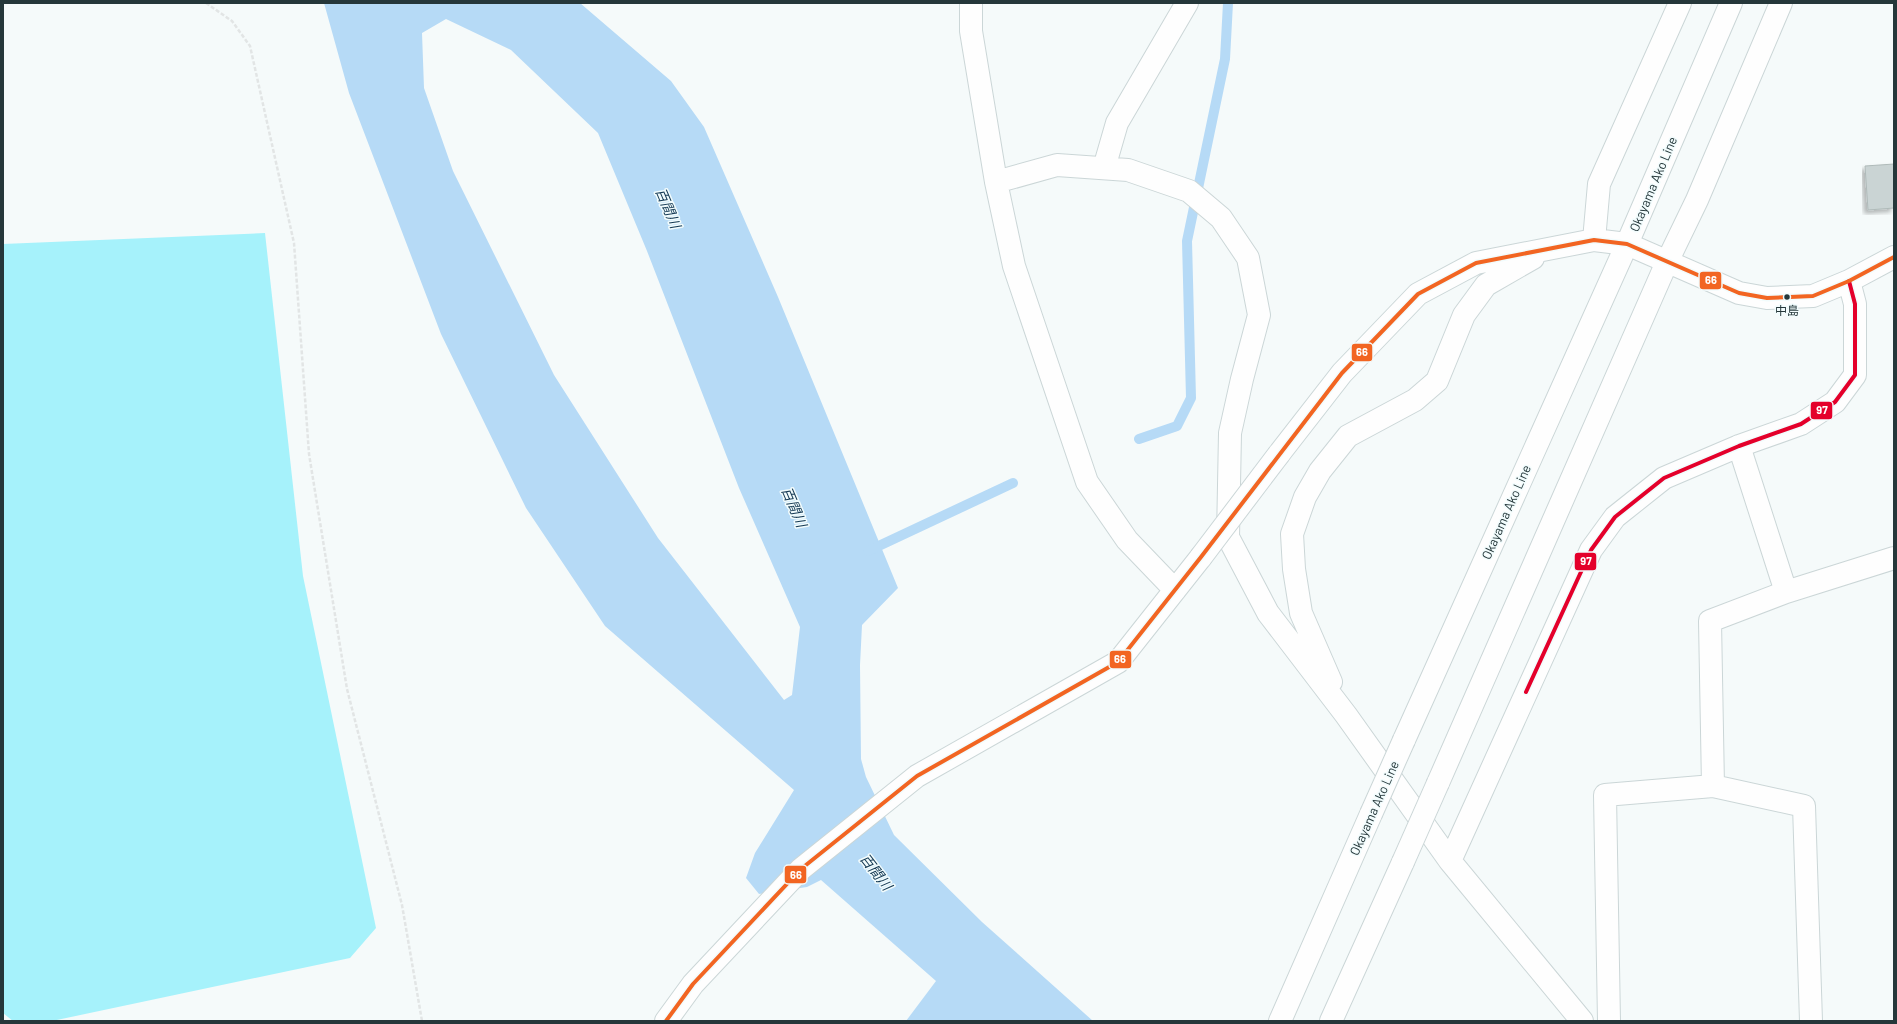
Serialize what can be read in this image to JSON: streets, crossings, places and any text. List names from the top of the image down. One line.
{"streets":{"street":["Okayama Ako Line"]},"water":["百間川"],"places":["中島"],"lines":["transit line 66","transit line 97"]}
